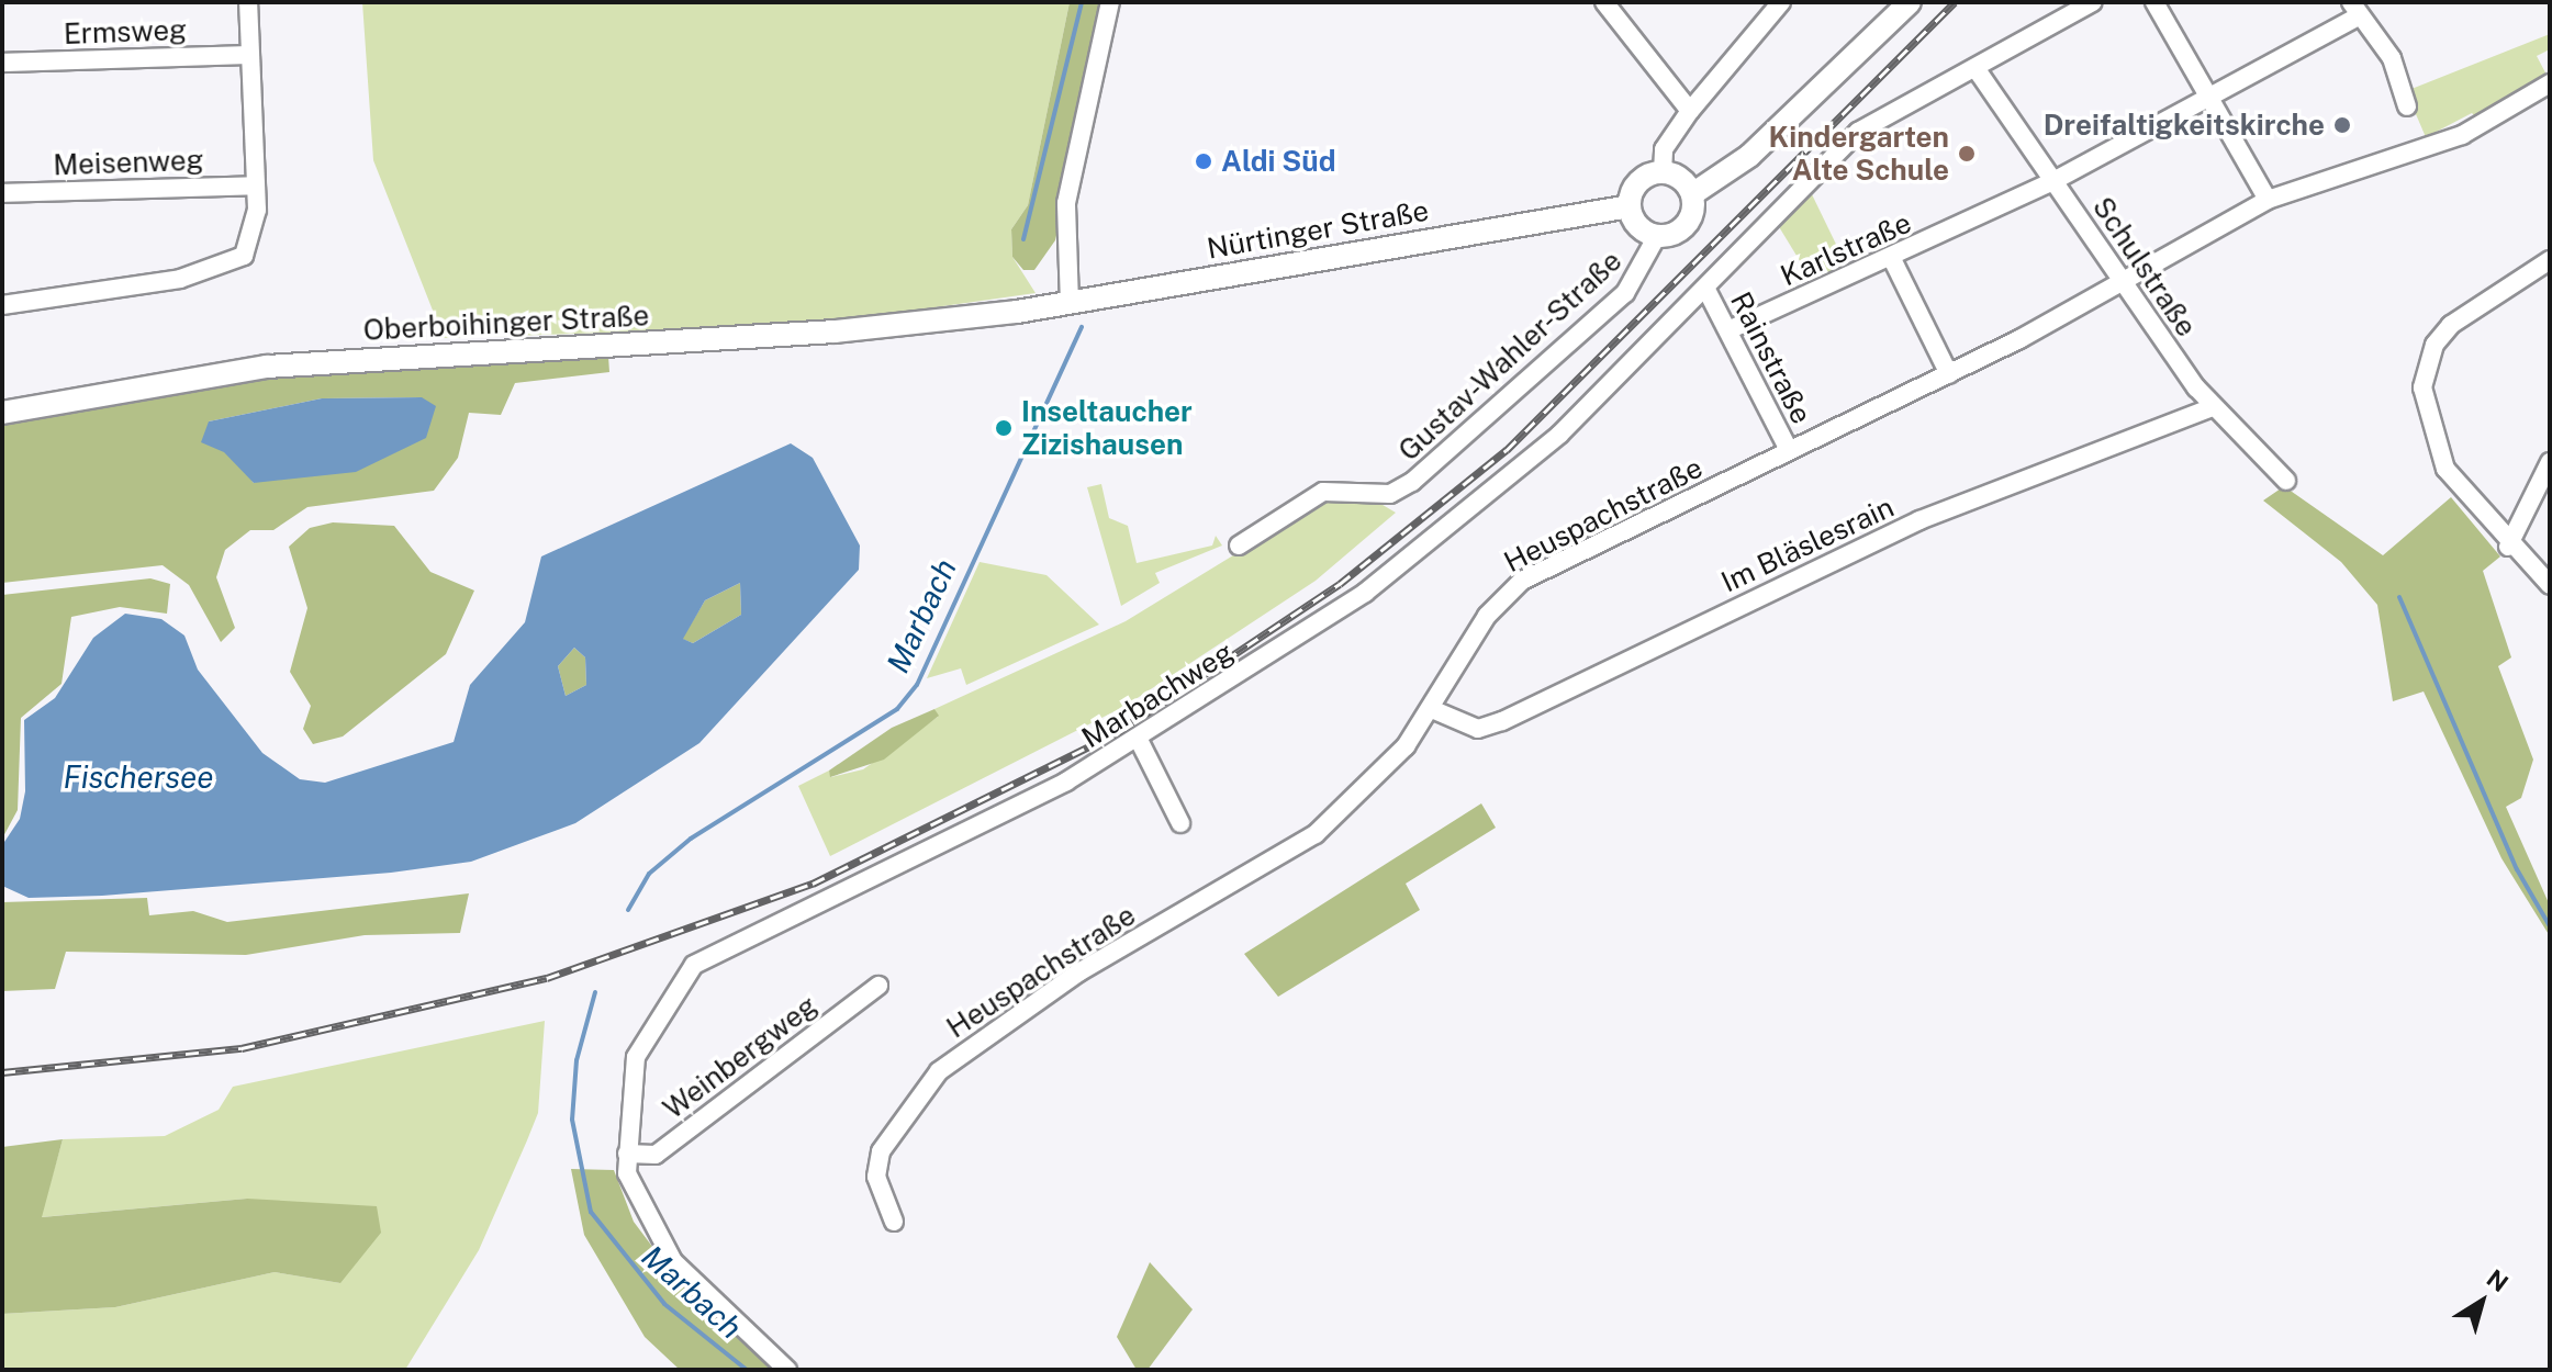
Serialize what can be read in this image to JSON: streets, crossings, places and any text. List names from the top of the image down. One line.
{"streets":{"main road":["Nürtinger Straße","Oberboihinger Straße"],"street":["Ermsweg","Meisenweg","Karlstraße","Schulstraße","Gustav-Wahler-Straße","Rainstraße","Heuspachstraße","Im Bläslesrain","Marbachweg","Weinbergweg"]},"crossings":[["Nürtinger Straße","Oberboihinger Straße"],["Nürtinger Straße","Gustav-Wahler-Straße"],["Karlstraße","Schulstraße"],["Karlstraße","Rainstraße"],["Schulstraße","Heuspachstraße"],["Schulstraße","Im Bläslesrain"],["Schulstraße","Marbachweg"],["Rainstraße","Heuspachstraße"],["Rainstraße","Marbachweg"],["Heuspachstraße","Im Bläslesrain"],["Marbachweg","Weinbergweg"]],"water":["Marbach","Fischersee"],"places":["Dreifaltigkeitskirche","Kindergarten Alte Schule","Aldi Süd","Inseltaucher Zizishausen"],"north":"top right"}
